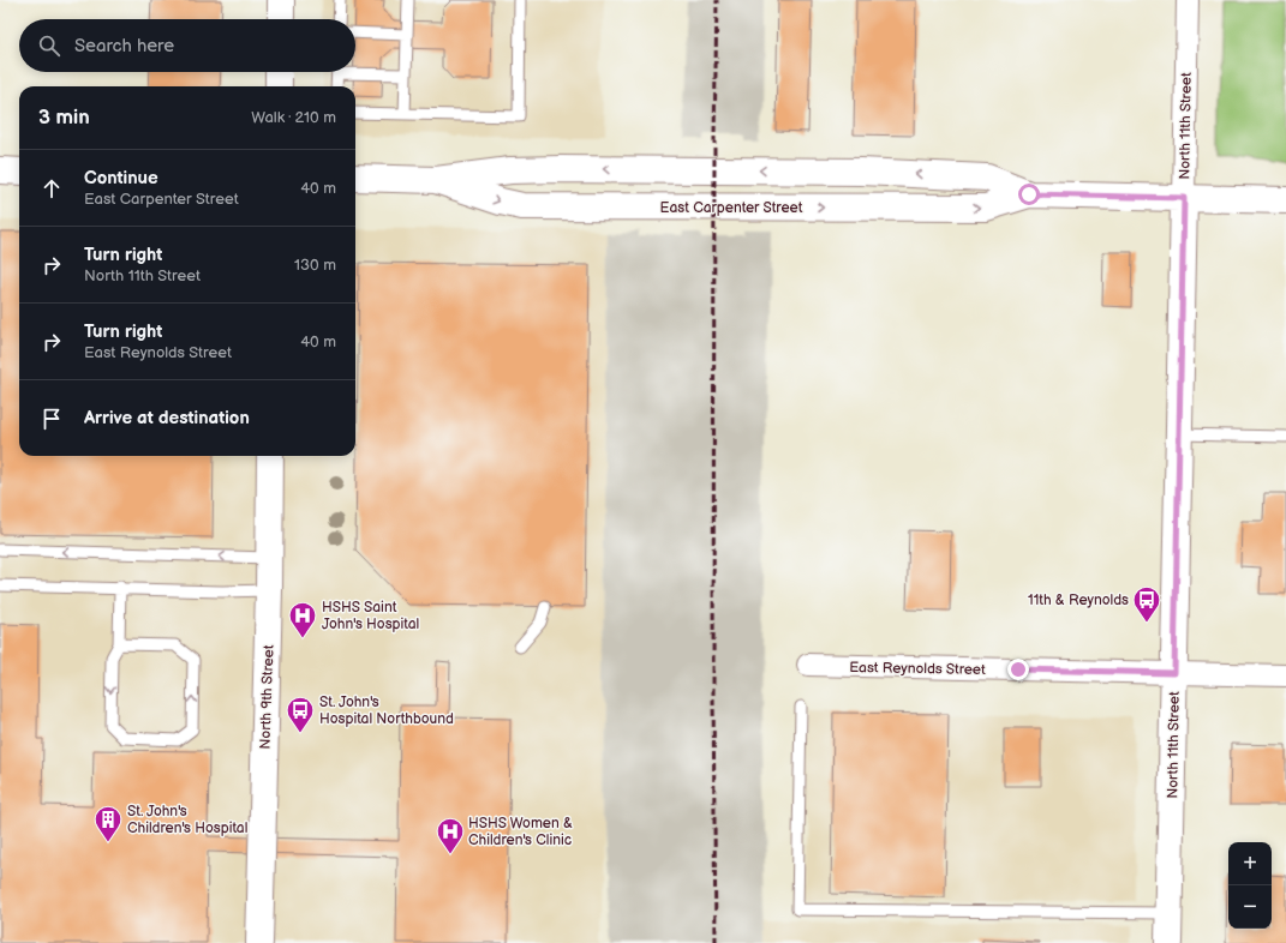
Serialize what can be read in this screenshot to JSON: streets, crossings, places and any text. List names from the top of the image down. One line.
{"streets":{"street":["North 11th Street","East Carpenter Street","East Reynolds Street","North 9th Street"]},"crossings":[["North 11th Street","East Carpenter Street"],["North 11th Street","East Reynolds Street"]],"places":{"bus stop":["11th & Reynolds","St. John's Hospital Northbound"],"hospital":["HSHS Saint John's Hospital","HSHS Women & Children's Clinic"],"building":["St. John's Children's Hospital"]},"page":{"search":"Search here","heading":["3 min","Walk · 210 m"],"list":[["Continue","East Carpenter Street","40 m"],["Turn right","North 11th Street","130 m"],["Turn right","East Reynolds Street","40 m"],"Arrive at destination"],"map_buttons":["+","−"]}}
